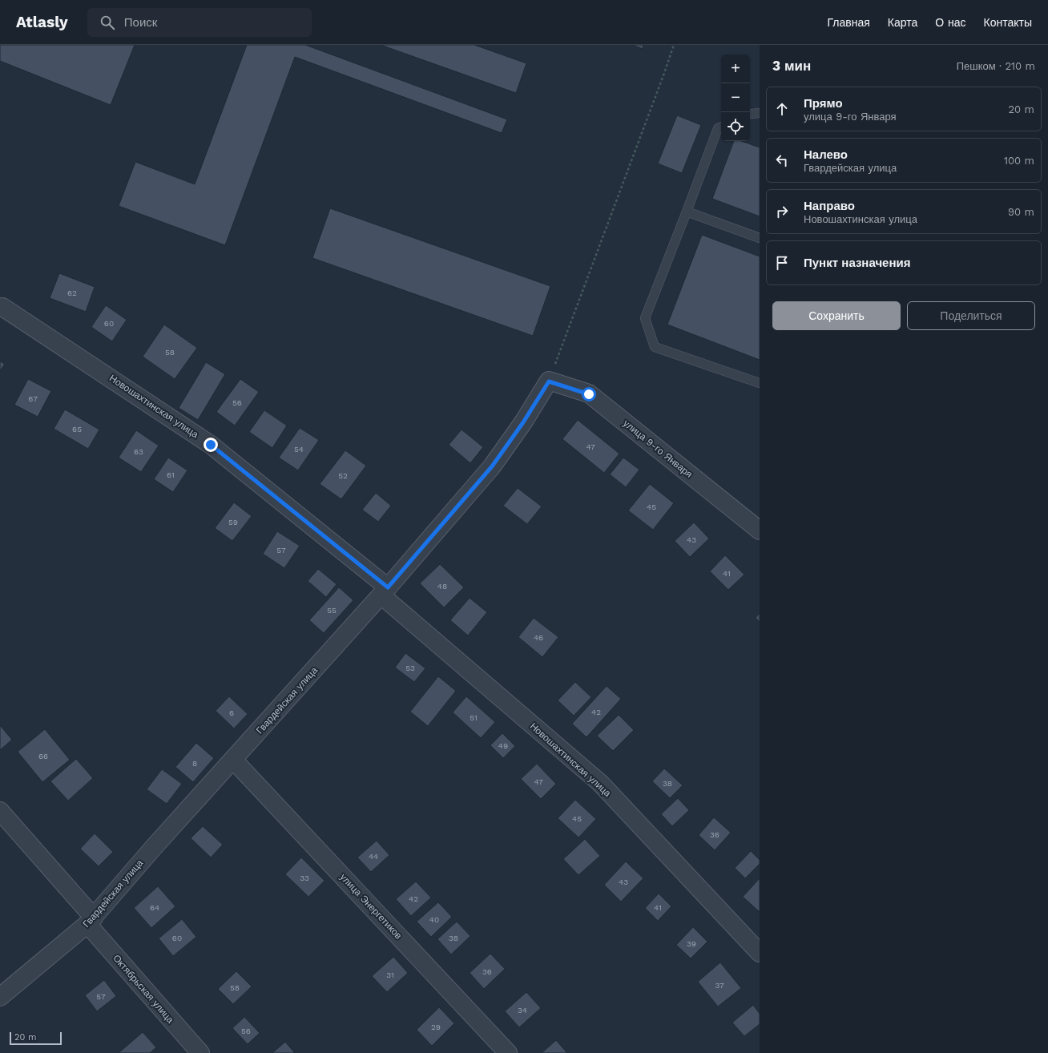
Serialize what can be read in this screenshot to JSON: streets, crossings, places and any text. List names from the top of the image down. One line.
{"streets":{"street":["Новошахтинская улица","улица 9-го Января","Гвардейская улица","улица Энергетиков","Октябрьская улица"]},"crossings":[["Новошахтинская улица","Гвардейская улица"],["улица 9-го Января","Гвардейская улица"],["Гвардейская улица","улица Энергетиков"],["Гвардейская улица","Октябрьская улица"]],"house_numbers":["62","60","58","67","56","65","47","54","63","61","52","45","59","43","57","41","48","55","46","53","42","6","51","49","66","8","47","38","45","36","44","33","43","42","64","41","40","60","38","39","36","31","37","58","57","34","29","56"],"scale_bar":"20 m","page":{"header":"Atlasly","search":"Поиск","nav":["Главная","Карта","О нас","Контакты"],"heading":["3 мин","Пешком · 210 m"],"map_buttons":["+","−"],"list":[["Прямо","улица 9-го Января","20 m"],["Налево","Гвардейская улица","100 m"],["Направо","Новошахтинская улица","90 m"],"Пункт назначения"],"buttons":["Сохранить","Поделиться"],"scale":"20 m"}}
